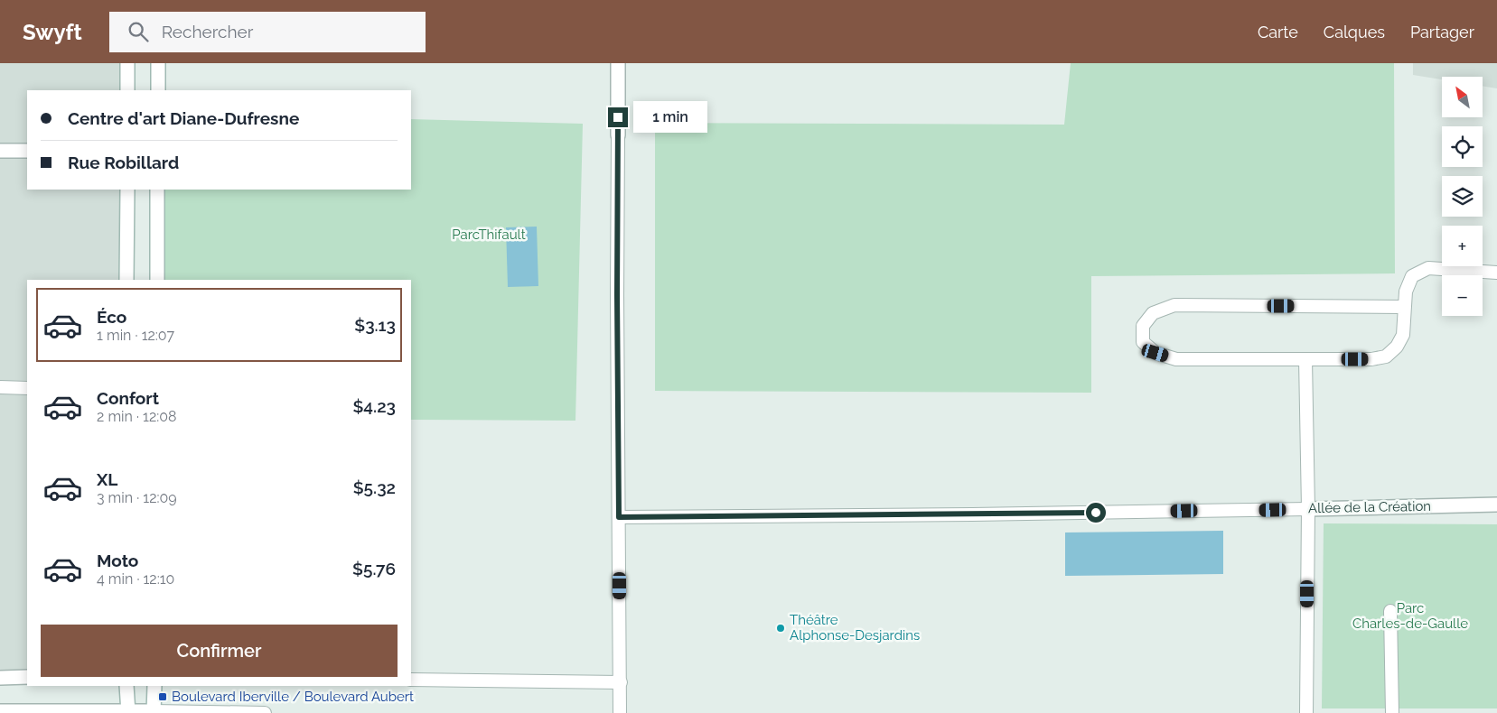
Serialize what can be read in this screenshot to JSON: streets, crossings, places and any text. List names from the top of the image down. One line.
{"streets":{"street":["Allée de la Création"]},"parks":["ParcThifault","Parc Charles-de-Gaulle"],"places":{"other":["Théâtre Alphonse-Desjardins"],"transit":["Boulevard Iberville / Boulevard Aubert"]},"north":"top left","page":{"header":"Swyft","search":"Rechercher","nav":["Carte","Calques","Partager"],"map_buttons":["+","−"],"banner":["Centre d'art Diane-Dufresne","Rue Robillard"],"bubble":"1 min","list":[{"name":"Éco","note":"1 min · 12:07","value":"$3.13"},{"name":"Confort","note":"2 min · 12:08","value":"$4.23"},{"name":"XL","note":"3 min · 12:09","value":"$5.32"},{"name":"Moto","note":"4 min · 12:10","value":"$5.76"}],"buttons":"Confirmer"}}
